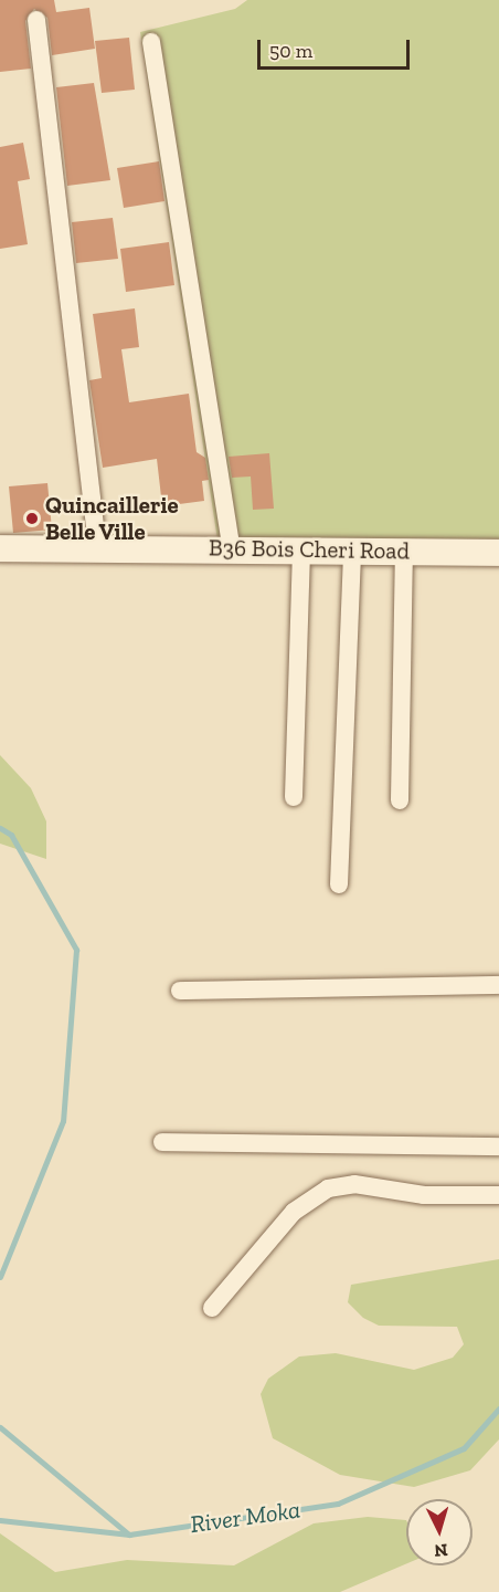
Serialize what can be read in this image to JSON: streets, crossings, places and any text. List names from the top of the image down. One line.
{"streets":{"main road":["B36 Bois Cheri Road"]},"water":["River Moka"],"places":["Quincaillerie Belle Ville"],"scale_bar":"50 m","north":"bottom"}
